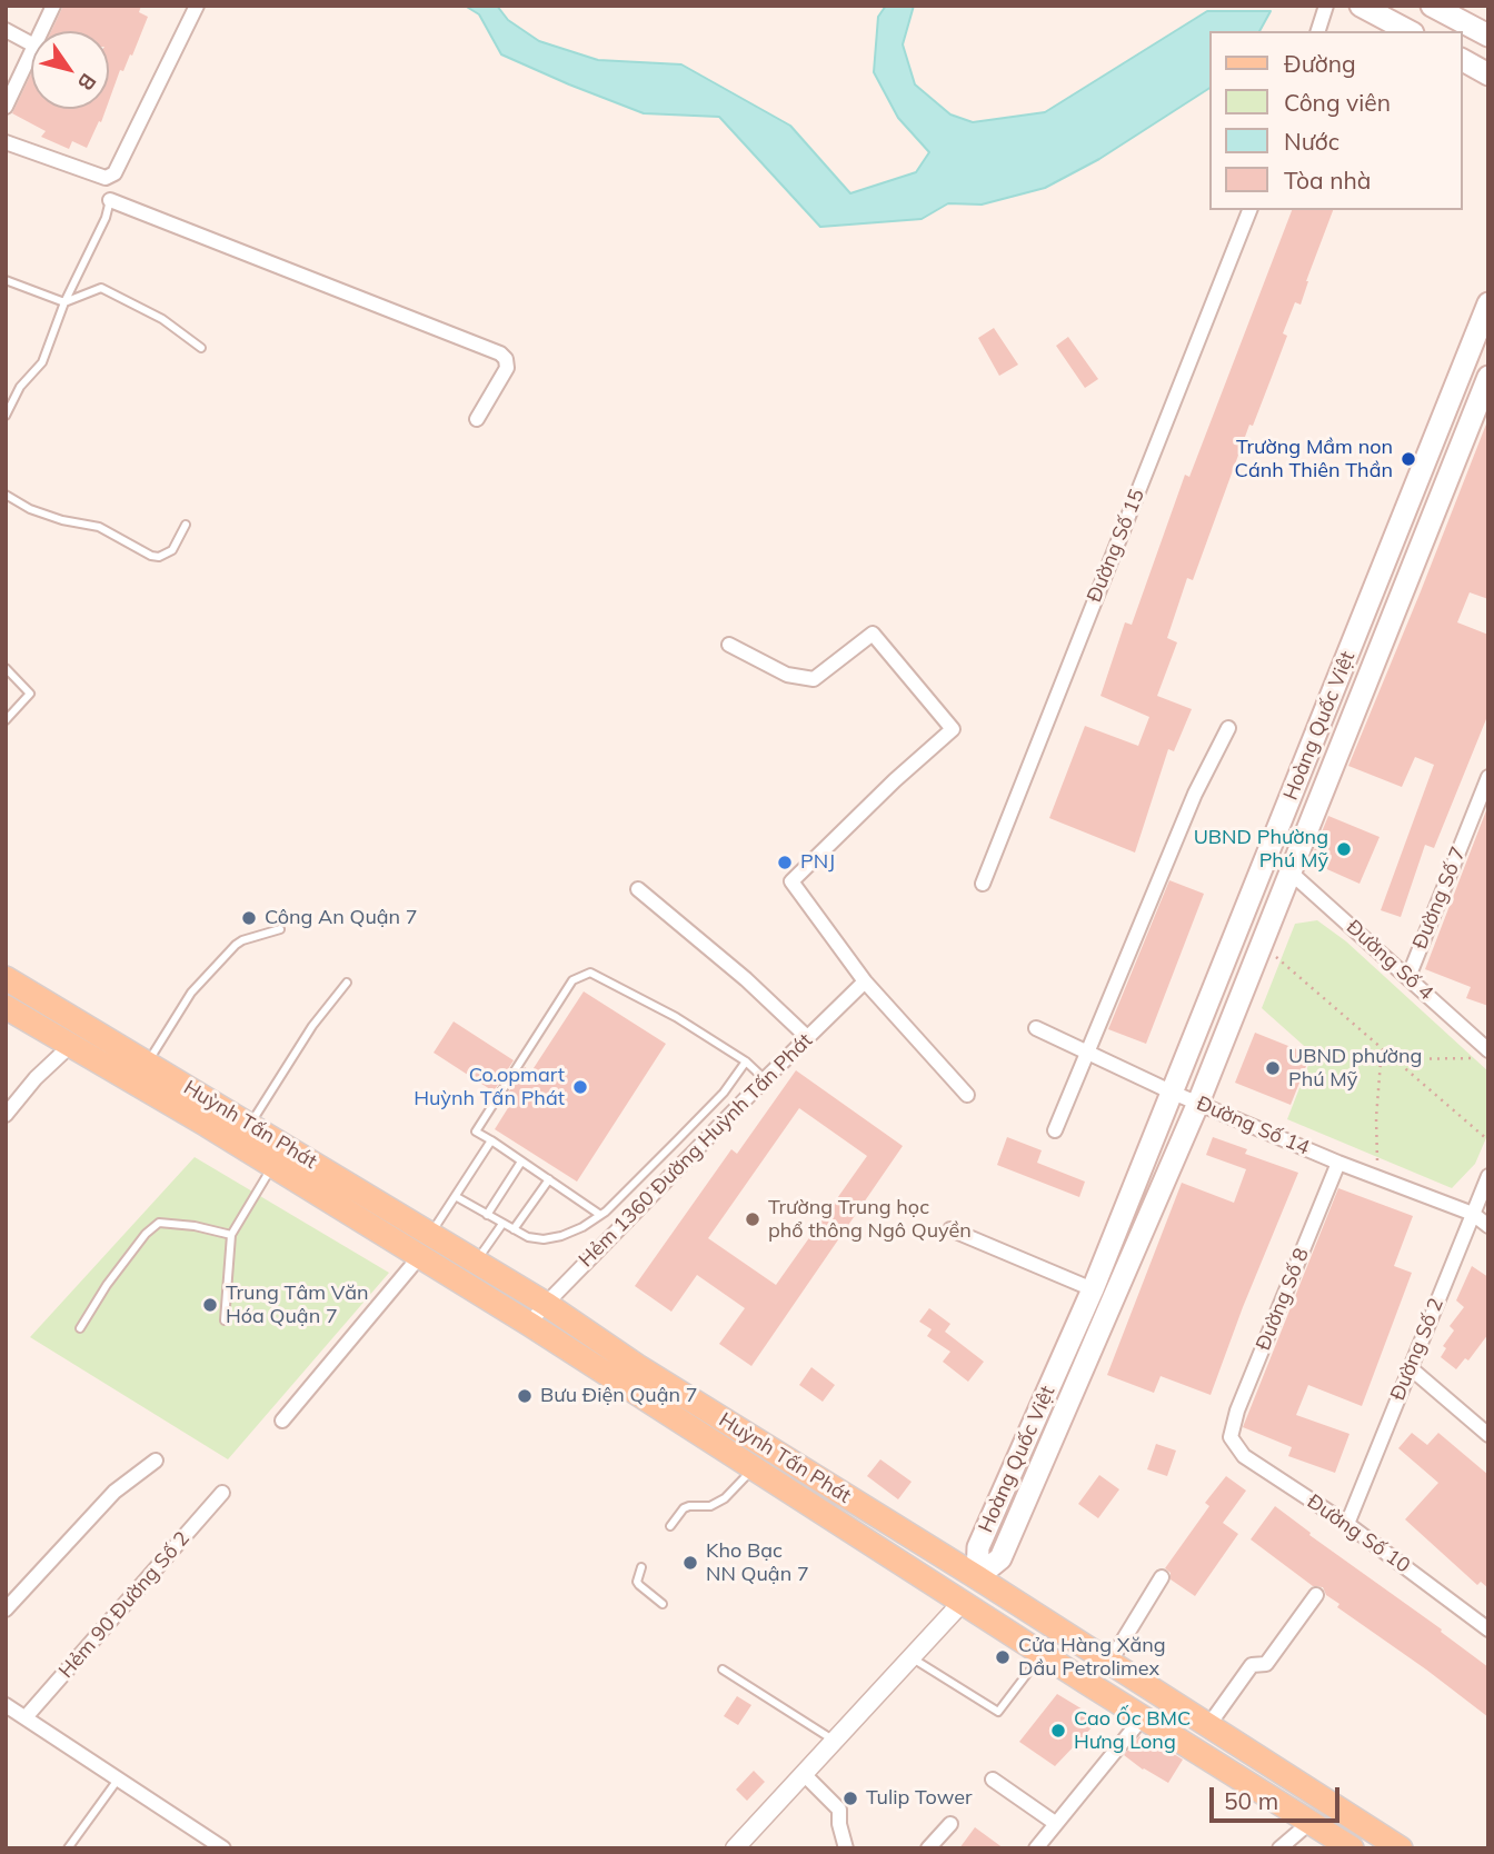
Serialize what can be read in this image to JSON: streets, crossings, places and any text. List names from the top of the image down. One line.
{"streets":{"main road":["Hoàng Quốc Việt","Huỳnh Tấn Phát"],"street":["Đường Số 15","Đường Số 7","Đường Số 4","Đường Số 14","Hẻm 1360 Đường Huỳnh Tấn Phát","Đường Số 8","Đường Số 2","Đường Số 10","Hẻm 90 Đường Số 2"]},"crossings":[["Hoàng Quốc Việt","Đường Số 4"],["Hoàng Quốc Việt","Huỳnh Tấn Phát"],["Hoàng Quốc Việt","Đường Số 14"],["Đường Số 7","Đường Số 4"],["Huỳnh Tấn Phát","Hẻm 1360 Đường Huỳnh Tấn Phát"],["Đường Số 14","Đường Số 8"],["Đường Số 14","Đường Số 2"],["Đường Số 8","Đường Số 10"],["Đường Số 2","Đường Số 10"]],"places":["Trường Mầm non Cánh Thiên Thần","UBND Phường Phú Mỹ","PNJ","Công An Quận 7","UBND phường Phú Mỹ","Co.opmart Huỳnh Tấn Phát","Trường Trung học phổ thông Ngô Quyền","Trung Tâm Văn Hóa Quận 7","Bưu Điện Quận 7","Kho Bạc NN Quận 7","Cửa Hàng Xăng Dầu Petrolimex","Cao Ốc BMC Hưng Long","Tulip Tower"],"legend":["Đường","Công viên","Nước","Tòa nhà"],"scale_bar":"50 m","north":"bottom right"}
